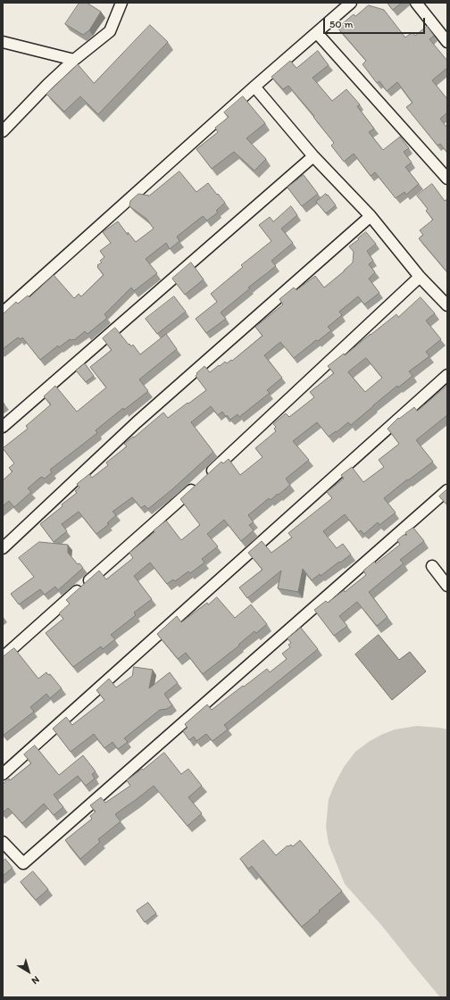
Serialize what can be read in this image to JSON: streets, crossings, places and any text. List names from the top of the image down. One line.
{"scale_bar":"50 m","north":"bottom right"}
